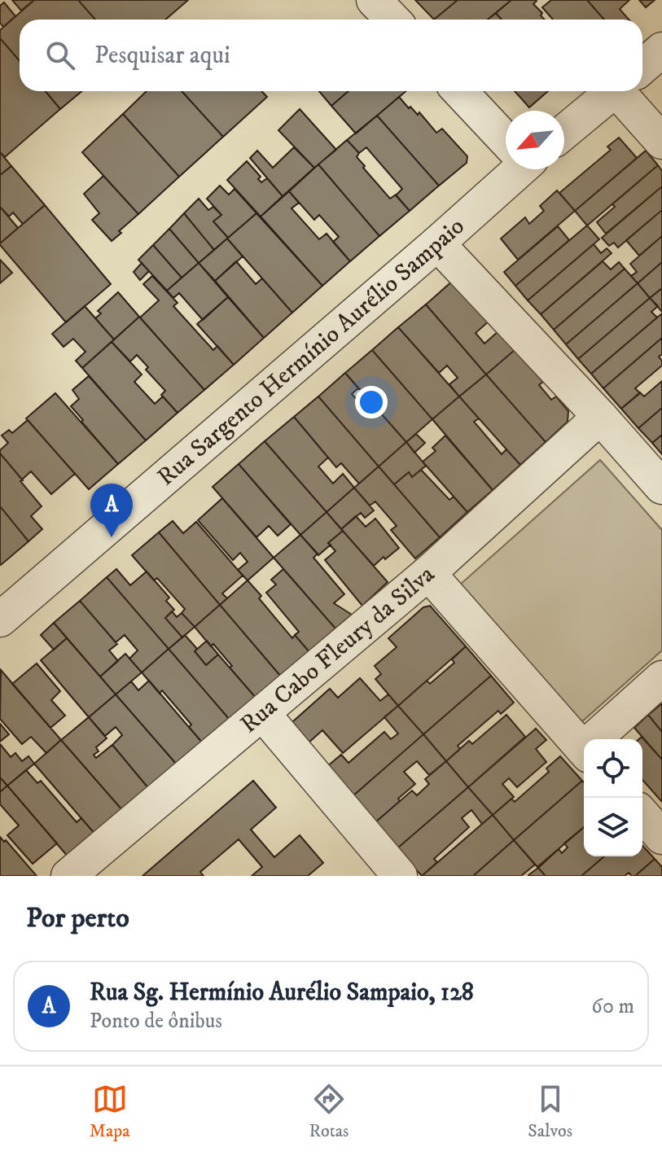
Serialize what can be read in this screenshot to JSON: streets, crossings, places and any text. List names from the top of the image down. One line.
{"streets":{"street":["Rua Sargento Hermínio Aurélio Sampaio","Rua Cabo Fleury da Silva"]},"north":"bottom left","page":{"search":"Pesquisar aqui","pins":"A","heading":"Por perto","list":[{"mark":"A","name":"Rua Sg. Hermínio Aurélio Sampaio, 128","note":"Ponto de ônibus","value":"60 m"}],"nav":["Mapa","Rotas","Salvos"]}}
